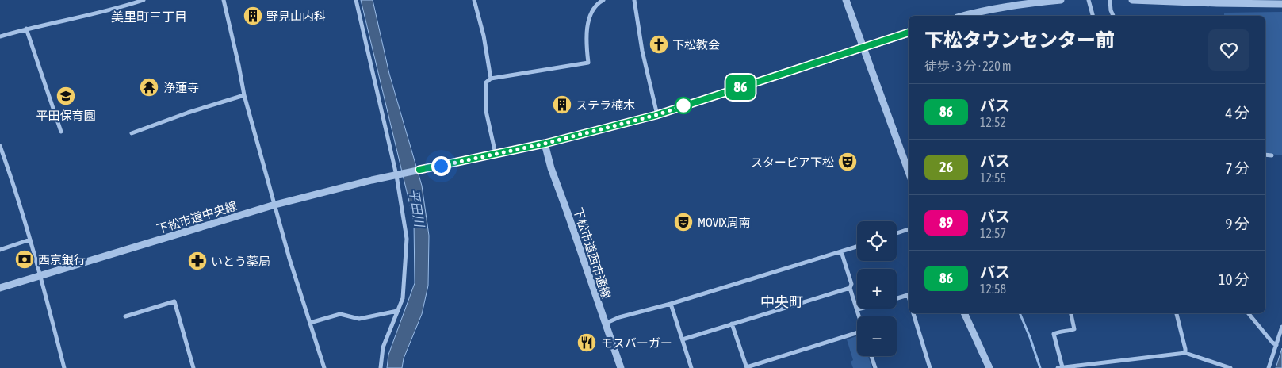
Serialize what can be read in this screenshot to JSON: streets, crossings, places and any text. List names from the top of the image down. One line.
{"streets":{"street":["下松市道中央線","下松市道西市通線"]},"districts":["美里町三丁目","中央町"],"water":["平田川"],"places":{"building":["野見山内科","ステラ楠木"],"church":["下松教会"],"temple":["浄蓮寺"],"school or university":["平田保育園"],"theatre":["スターピア下松","MOVIX周南"],"bank":["西京銀行"],"pharmacy":["いとう薬局"],"restaurant":["モスバーガー"]},"lines":["bus line 86"],"page":{"on_map":"86","heading":["下松タウンセンター前","徒歩 · 3 分 · 220 m"],"list":[{"mark":"86","name":"バス","note":"12:52","value":"4 分"},{"mark":"26","name":"バス","note":"12:55","value":"7 分"},{"mark":"89","name":"バス","note":"12:57","value":"9 分"},{"mark":"86","name":"バス","note":"12:58","value":"10 分"}],"map_buttons":["+","−"]}}
